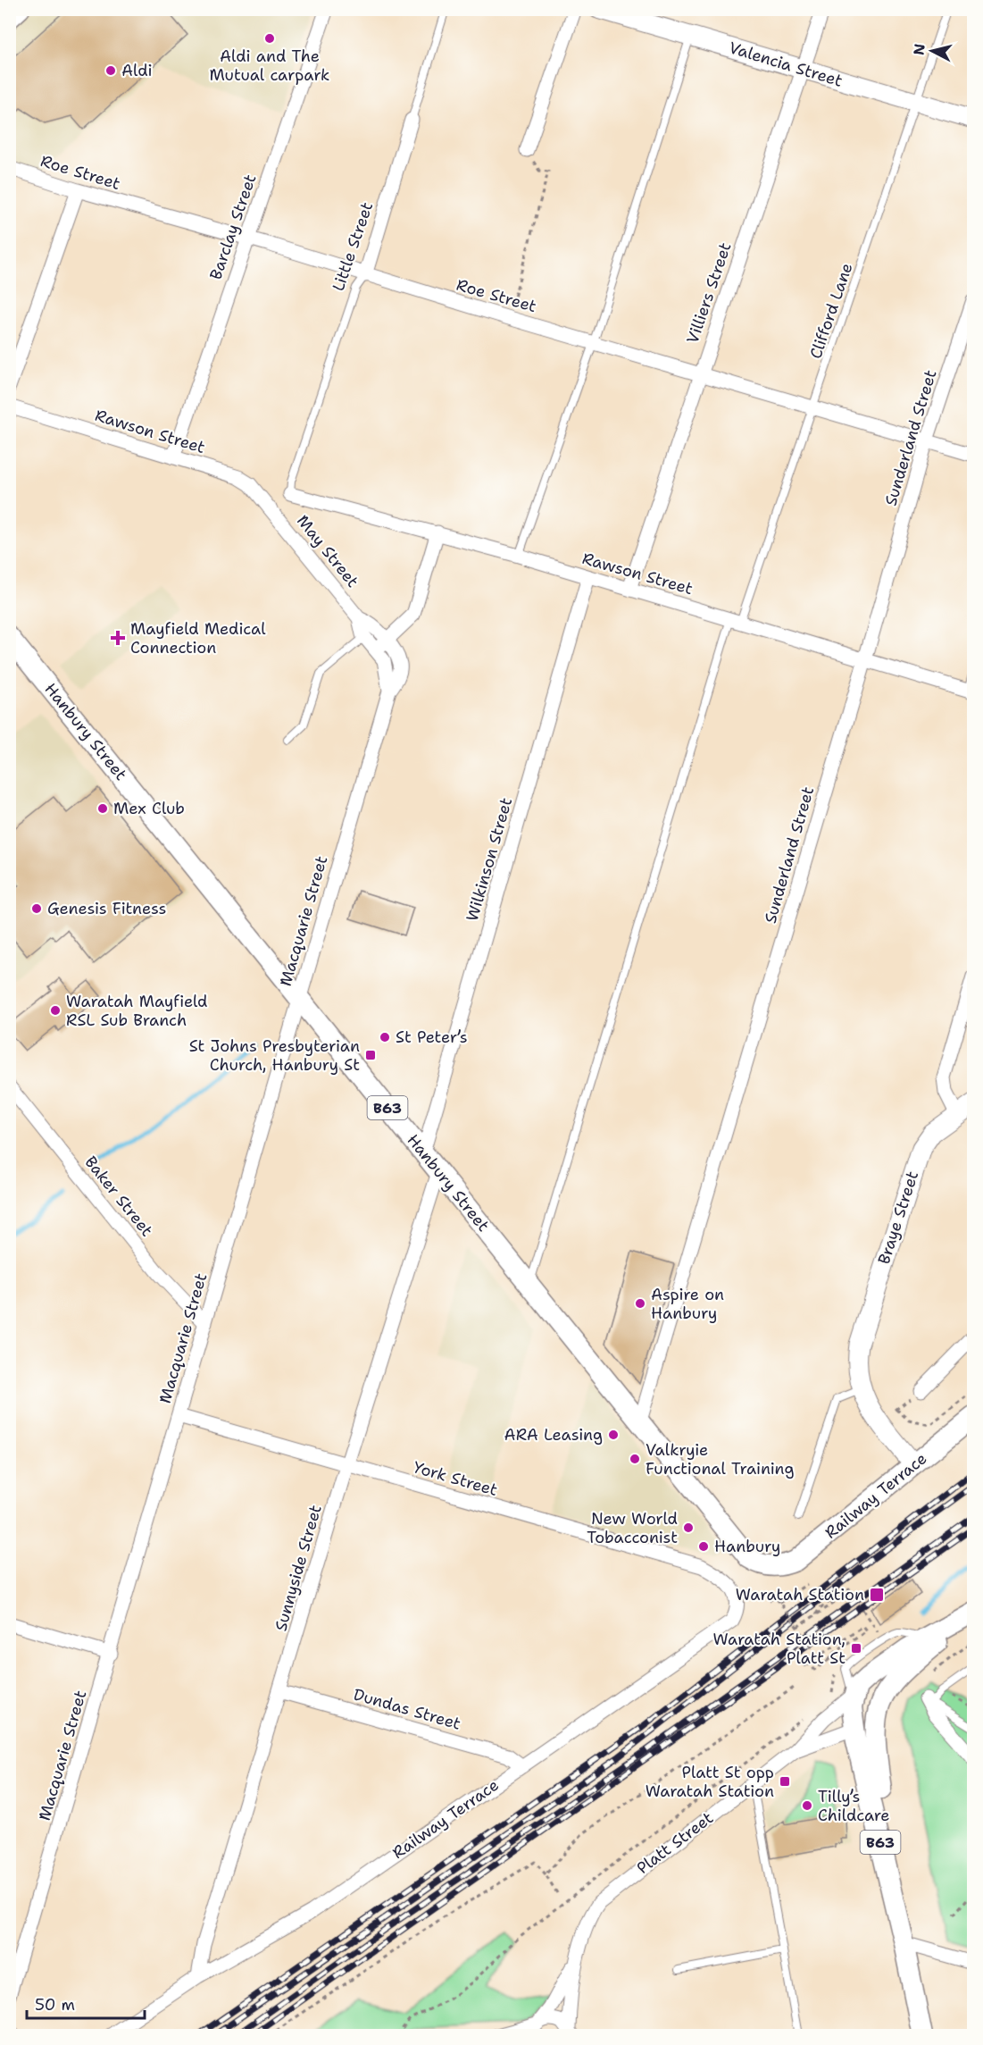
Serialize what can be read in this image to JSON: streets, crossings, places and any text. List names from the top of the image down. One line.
{"streets":{"main road":["Hanbury Street","B63","Railway Terrace"],"street":["Valencia Street","Roe Street","Barclay Street","Little Street","Villiers Street","Rawson Street","Sunderland Street","May Street","Wilkinson Street","Macquarie Street","Baker Street","Braye Street","York Street","Sunnyside Street","Dundas Street","Platt Street"],"lane":["Clifford Lane"]},"crossings":[["Valencia Street","Villiers Street"],["Valencia Street","Clifford Lane"],["Roe Street","Barclay Street"],["Roe Street","Little Street"],["Roe Street","Villiers Street"],["Roe Street","Clifford Lane"],["Roe Street","Sunderland Street"],["Barclay Street","Rawson Street"],["Little Street","Rawson Street"],["Villiers Street","Rawson Street"],["Clifford Lane","Rawson Street"],["Clifford Lane","Hanbury Street"],["Rawson Street","Sunderland Street"],["Rawson Street","May Street"],["Rawson Street","Wilkinson Street"],["Sunderland Street","Hanbury Street"],["May Street","Macquarie Street"],["Hanbury Street","Wilkinson Street"],["Hanbury Street","Macquarie Street"],["Hanbury Street","Railway Terrace"],["Hanbury Street","Sunnyside Street"],["Macquarie Street","Baker Street"],["Macquarie Street","York Street"],["B63","Platt Street"],["Braye Street","Railway Terrace"],["York Street","Railway Terrace"],["York Street","Sunnyside Street"],["Railway Terrace","Sunnyside Street"],["Railway Terrace","Dundas Street"],["Sunnyside Street","Dundas Street"]],"places":{"other":["Aldi and The Mutual carpark","Aldi","Mex Club","Genesis Fitness","Waratah Mayfield RSL Sub Branch","St Peter’s","Aspire on Hanbury","ARA Leasing","Valkryie Functional Training","New World Tobacconist","Hanbury","Tilly’s Childcare"],"health":["Mayfield Medical Connection"],"transit":["St Johns Presbyterian Church, Hanbury St","Waratah Station","Waratah Station, Platt St","Platt St opp Waratah Station"]},"scale_bar":"50 m","north":"left"}
